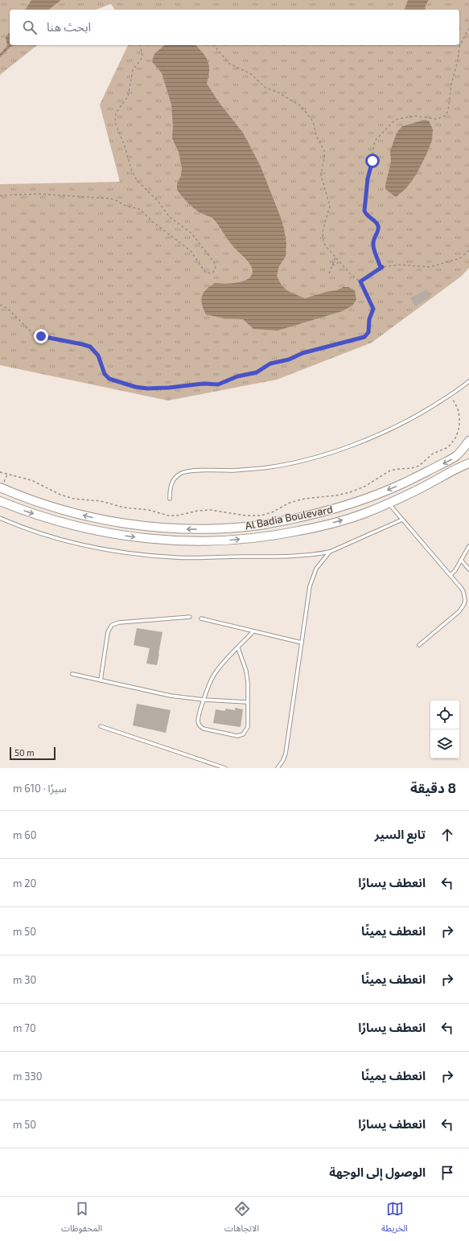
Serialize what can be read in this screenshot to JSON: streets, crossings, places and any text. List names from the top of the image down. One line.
{"streets":{"street":["Al Badia Boulevard"]},"scale_bar":"50 m","page":{"search":"ابحث هنا","scale":"50 m","heading":["8 دقيقة","سيرًا · 610 m"],"list":[["تابع السير","60 m"],["انعطف يسارًا","20 m"],["انعطف يمينًا","50 m"],["انعطف يمينًا","30 m"],["انعطف يسارًا","70 m"],["انعطف يمينًا","330 m"],["انعطف يسارًا","50 m"],"الوصول إلى الوجهة"],"nav":["الخريطة","الاتجاهات","المحفوظات"]}}
